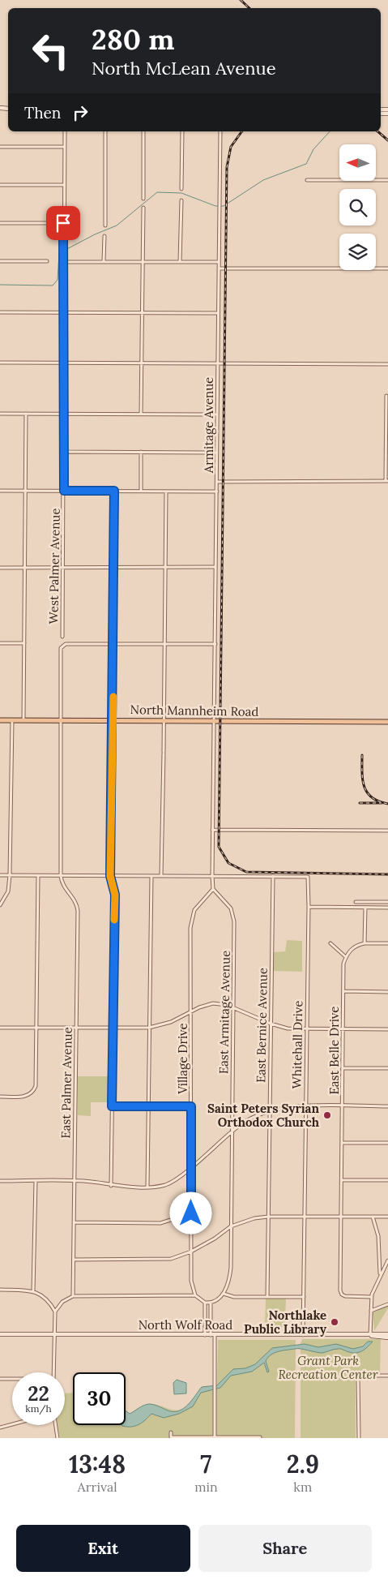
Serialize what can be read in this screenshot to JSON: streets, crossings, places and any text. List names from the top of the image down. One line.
{"streets":{"main road":["North Mannheim Road","North Wolf Road"],"street":["Armitage Avenue","West Palmer Avenue","East Armitage Avenue","East Bernice Avenue","Whitehall Drive","East Belle Drive","Village Drive","East Palmer Avenue"]},"crossings":[["Armitage Avenue","North Mannheim Road"],["East Armitage Avenue","Village Drive"],["East Bernice Avenue","Whitehall Drive"],["Whitehall Drive","North Wolf Road"]],"parks":["Grant Park Recreation Center"],"places":["Saint Peters Syrian Orthodox Church","Northlake Public Library"],"north":"left","page":{"turn":["280 m","North McLean Avenue"],"then":"Then","speed":"22 km/h","limit":"30","eta":["13:48","Arrival","7","min","2.9","km"],"buttons":["Exit","Share"]}}
